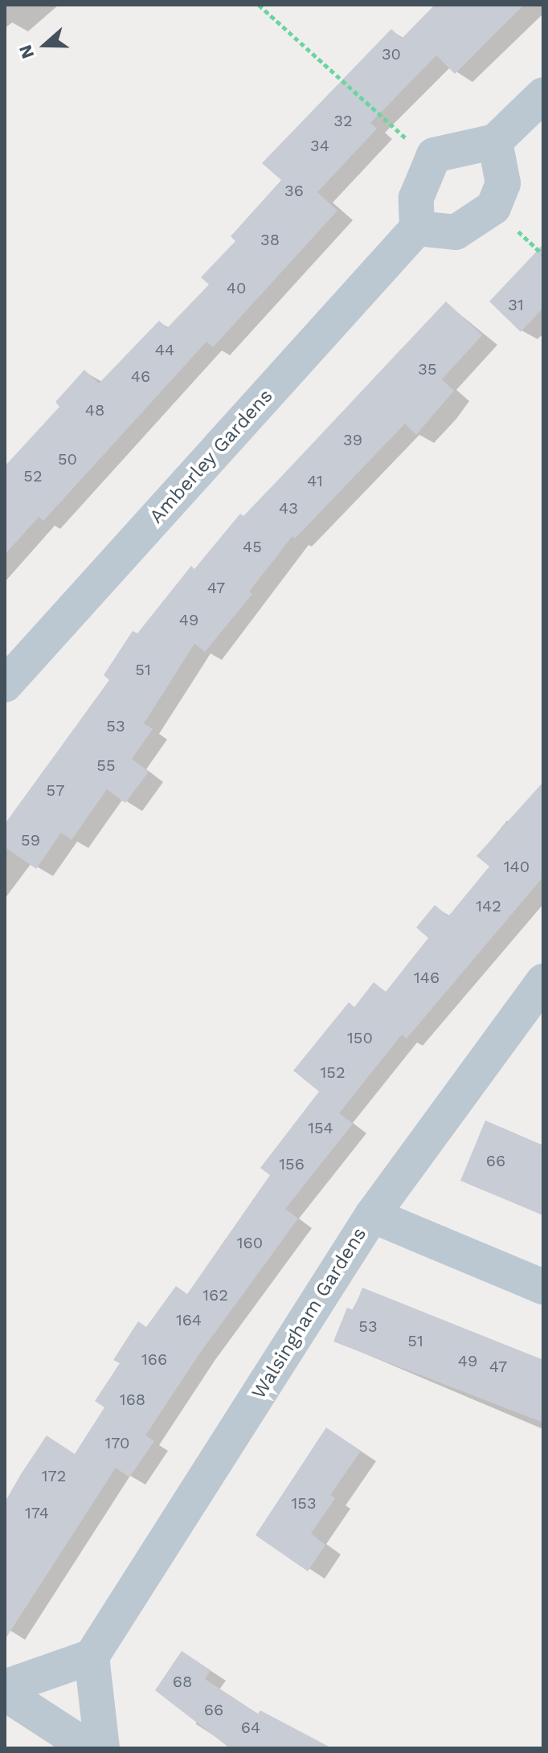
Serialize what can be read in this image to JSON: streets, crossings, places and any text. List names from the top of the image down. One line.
{"streets":{"street":["Amberley Gardens","Walsingham Gardens"]},"house_numbers":["30","32","34","36","38","40","31","44","35","46","48","39","50","52","41","43","45","47","49","51","53","55","57","59","140","142","146","150","152","154","66","156","160","162","164","53","51","166","49","47","168","170","172","153","174","68","66","64"],"north":"left"}
